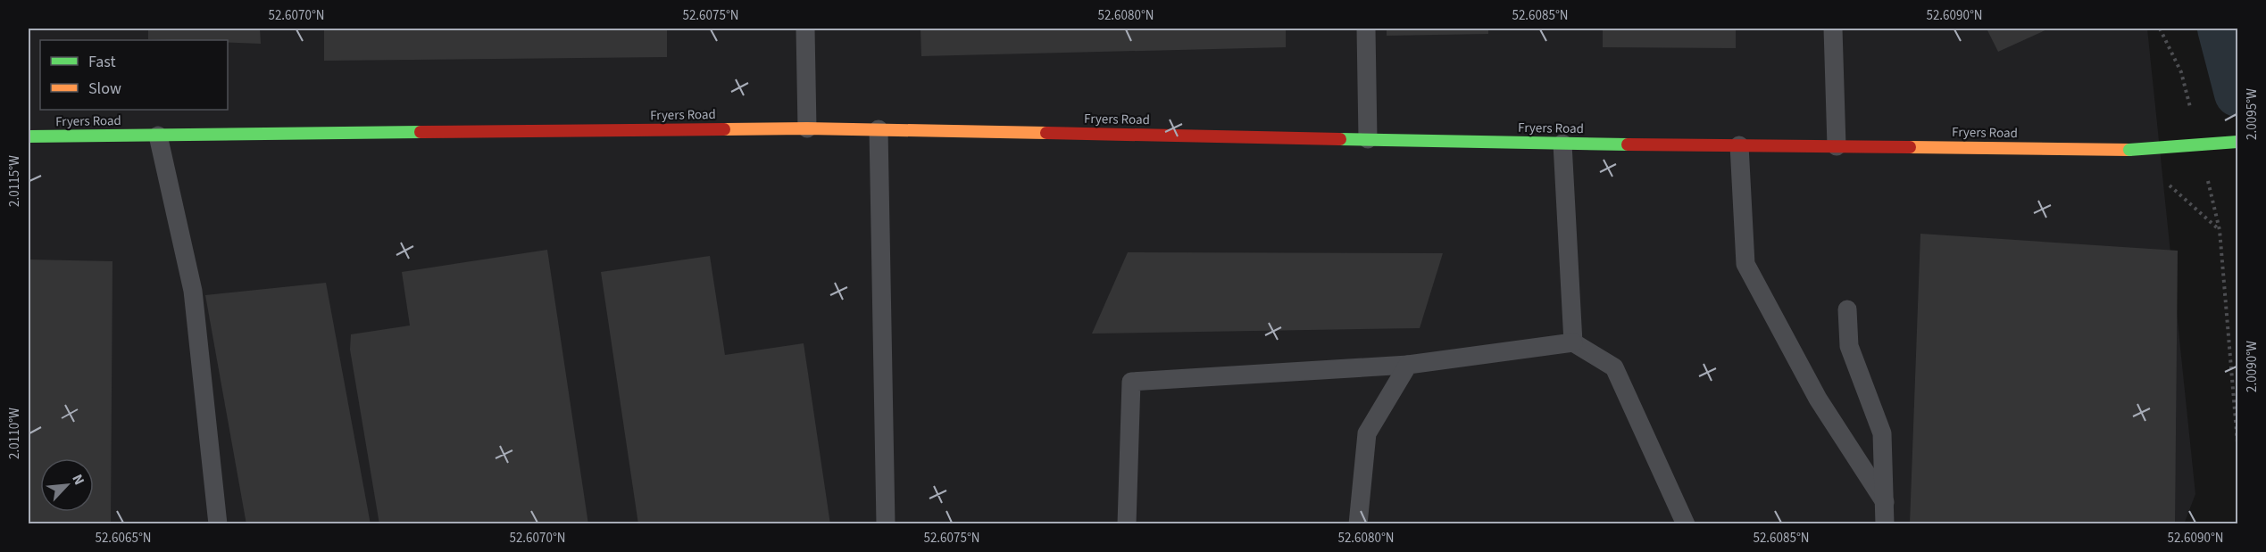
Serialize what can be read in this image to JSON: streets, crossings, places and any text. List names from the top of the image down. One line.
{"streets":{"street":["Fryers Road"]},"legend":["Fast","Slow"],"north":"top right","coordinates":["52.6070°N","52.6075°N","52.6080°N","52.6085°N","52.6090°N","2.0095°W","2.0115°W","2.0090°W","2.0110°W","52.6065°N"]}
